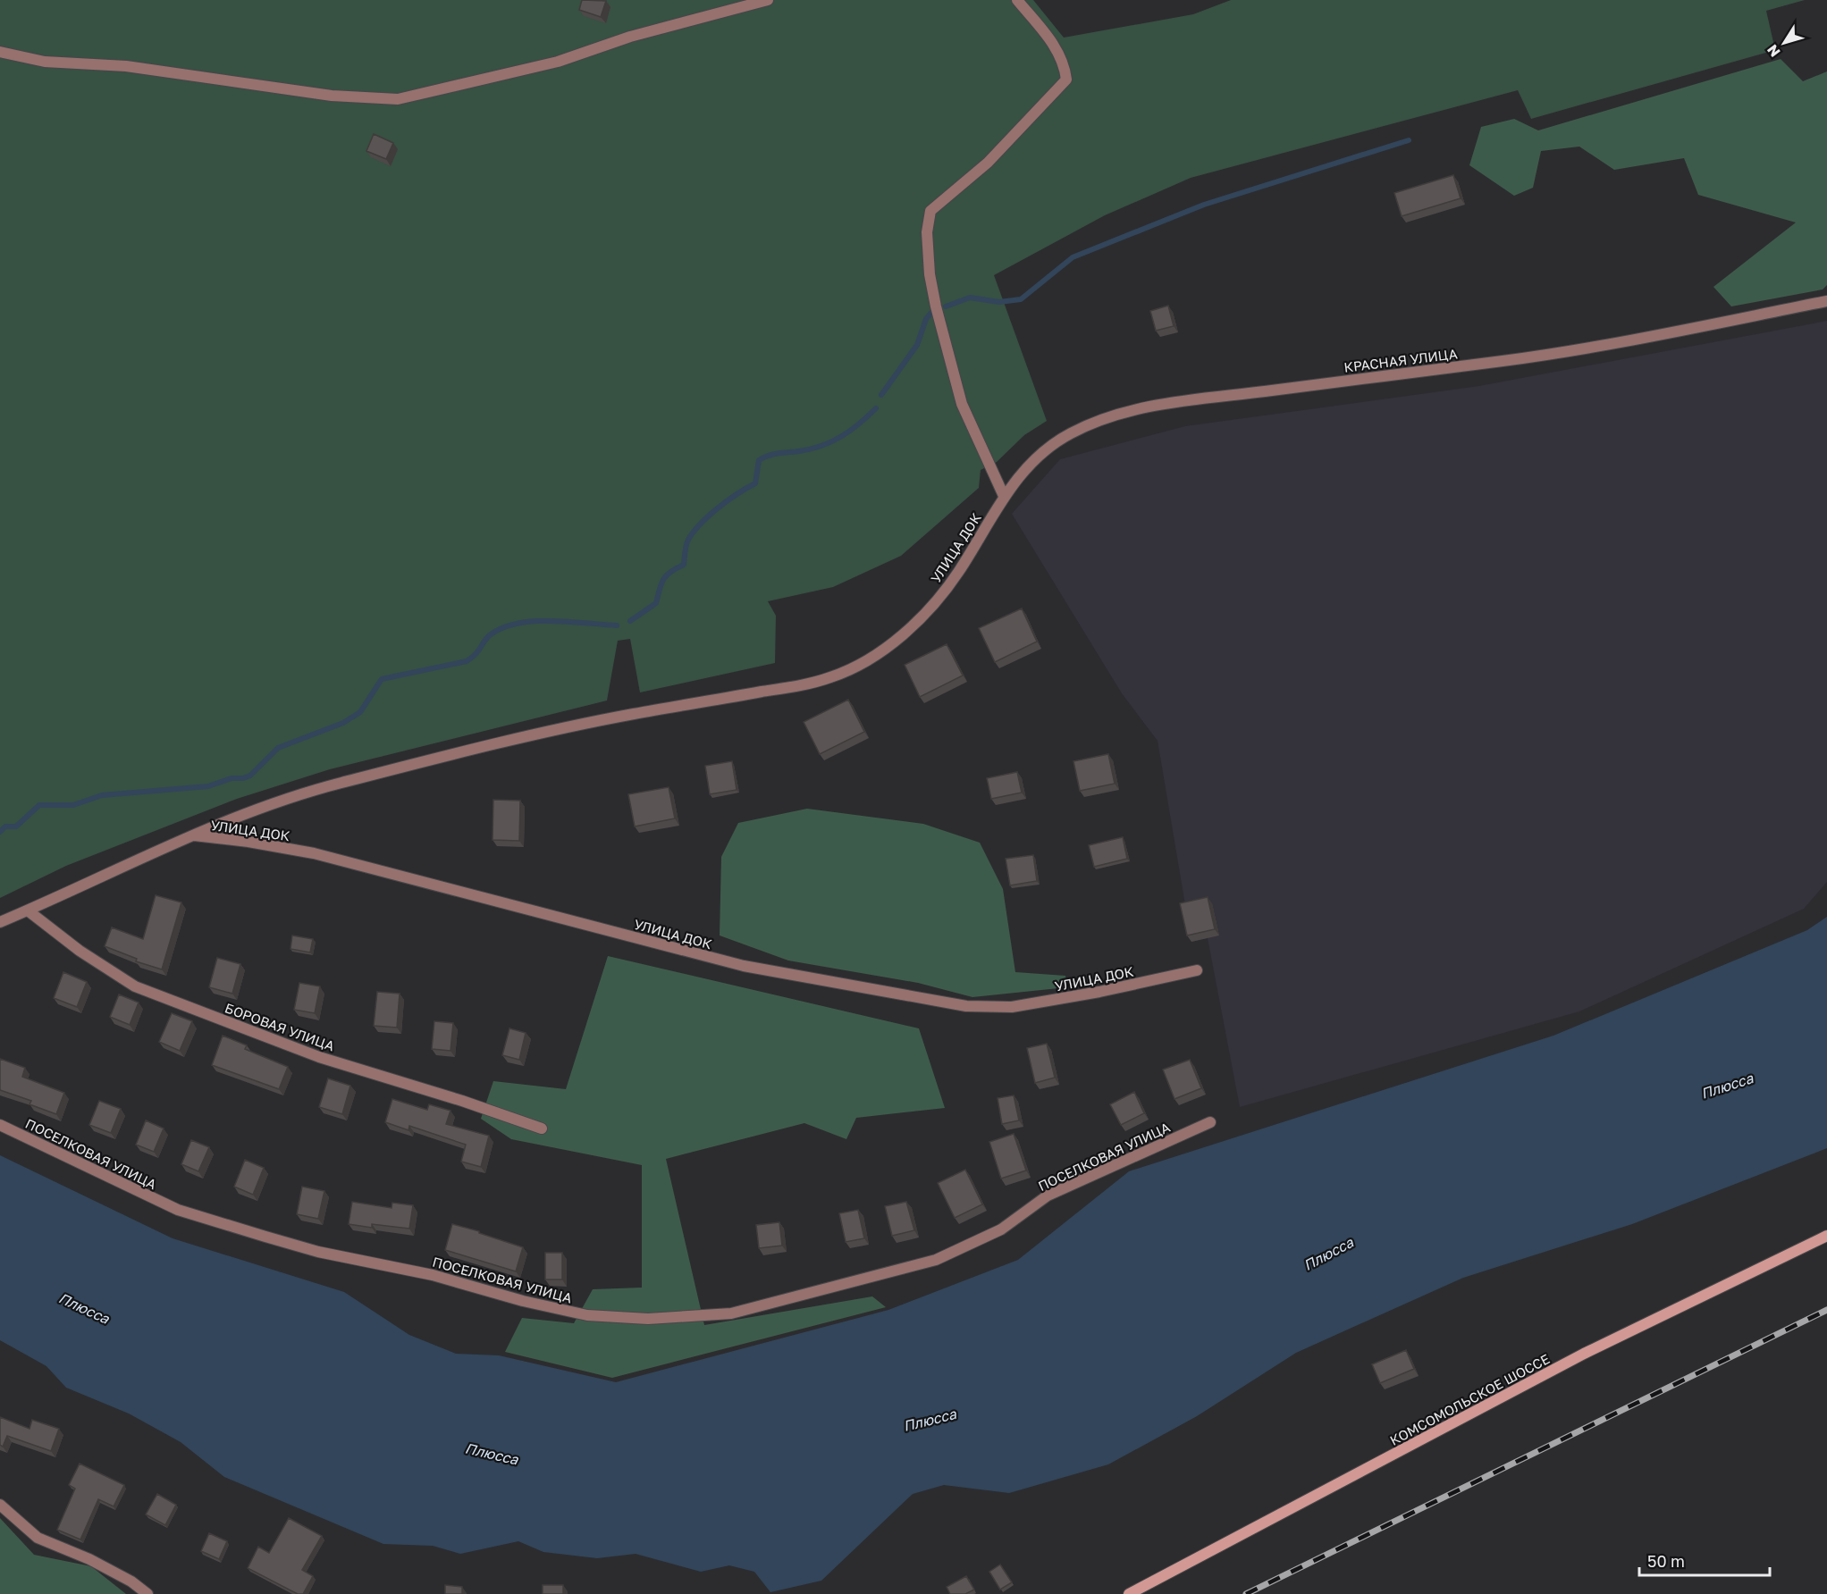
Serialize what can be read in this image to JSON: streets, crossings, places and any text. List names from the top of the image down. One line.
{"streets":{"main road":["КОМСОМОЛЬСКОЕ ШОССЕ"],"street":["КРАСНАЯ УЛИЦА","УЛИЦА ДОК","БОРОВАЯ УЛИЦА","ПОСЕЛКОВАЯ УЛИЦА"]},"crossings":[["КРАСНАЯ УЛИЦА","УЛИЦА ДОК"]],"water":["Плюсса"],"scale_bar":"50 m","north":"bottom left"}
